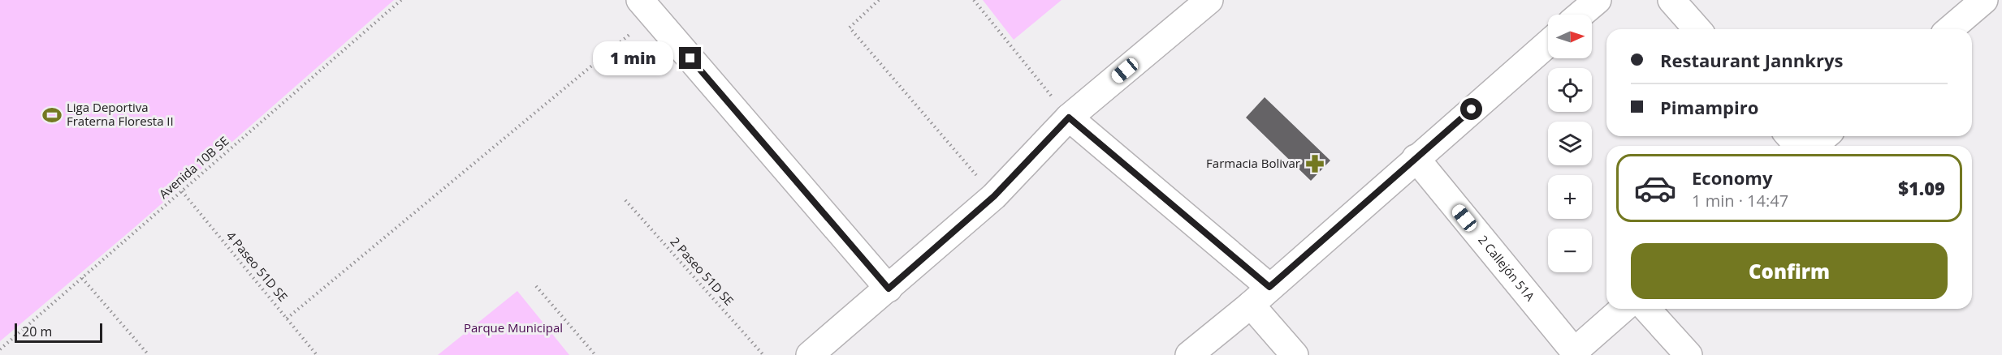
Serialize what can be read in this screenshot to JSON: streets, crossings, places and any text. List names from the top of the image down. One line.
{"streets":{"street":["2 Callejón 51A"],"path":["Avenida 10B SE","4 Paseo 51D SE","2 Paseo 51D SE"]},"crossings":[["Avenida 10B SE","4 Paseo 51D SE"]],"parks":["Parque Municipal"],"places":{"sports":["Liga Deportiva Fraterna Floresta II"],"pharmacy":["Farmacia Bolivar"]},"scale_bar":"20 m","north":"right","page":{"map_buttons":["+","−"],"banner":["Restaurant Jannkrys","Pimampiro"],"bubble":"1 min","list":[{"name":"Economy","note":"1 min · 14:47","value":"$1.09"}],"buttons":"Confirm","scale":"20 m"}}
